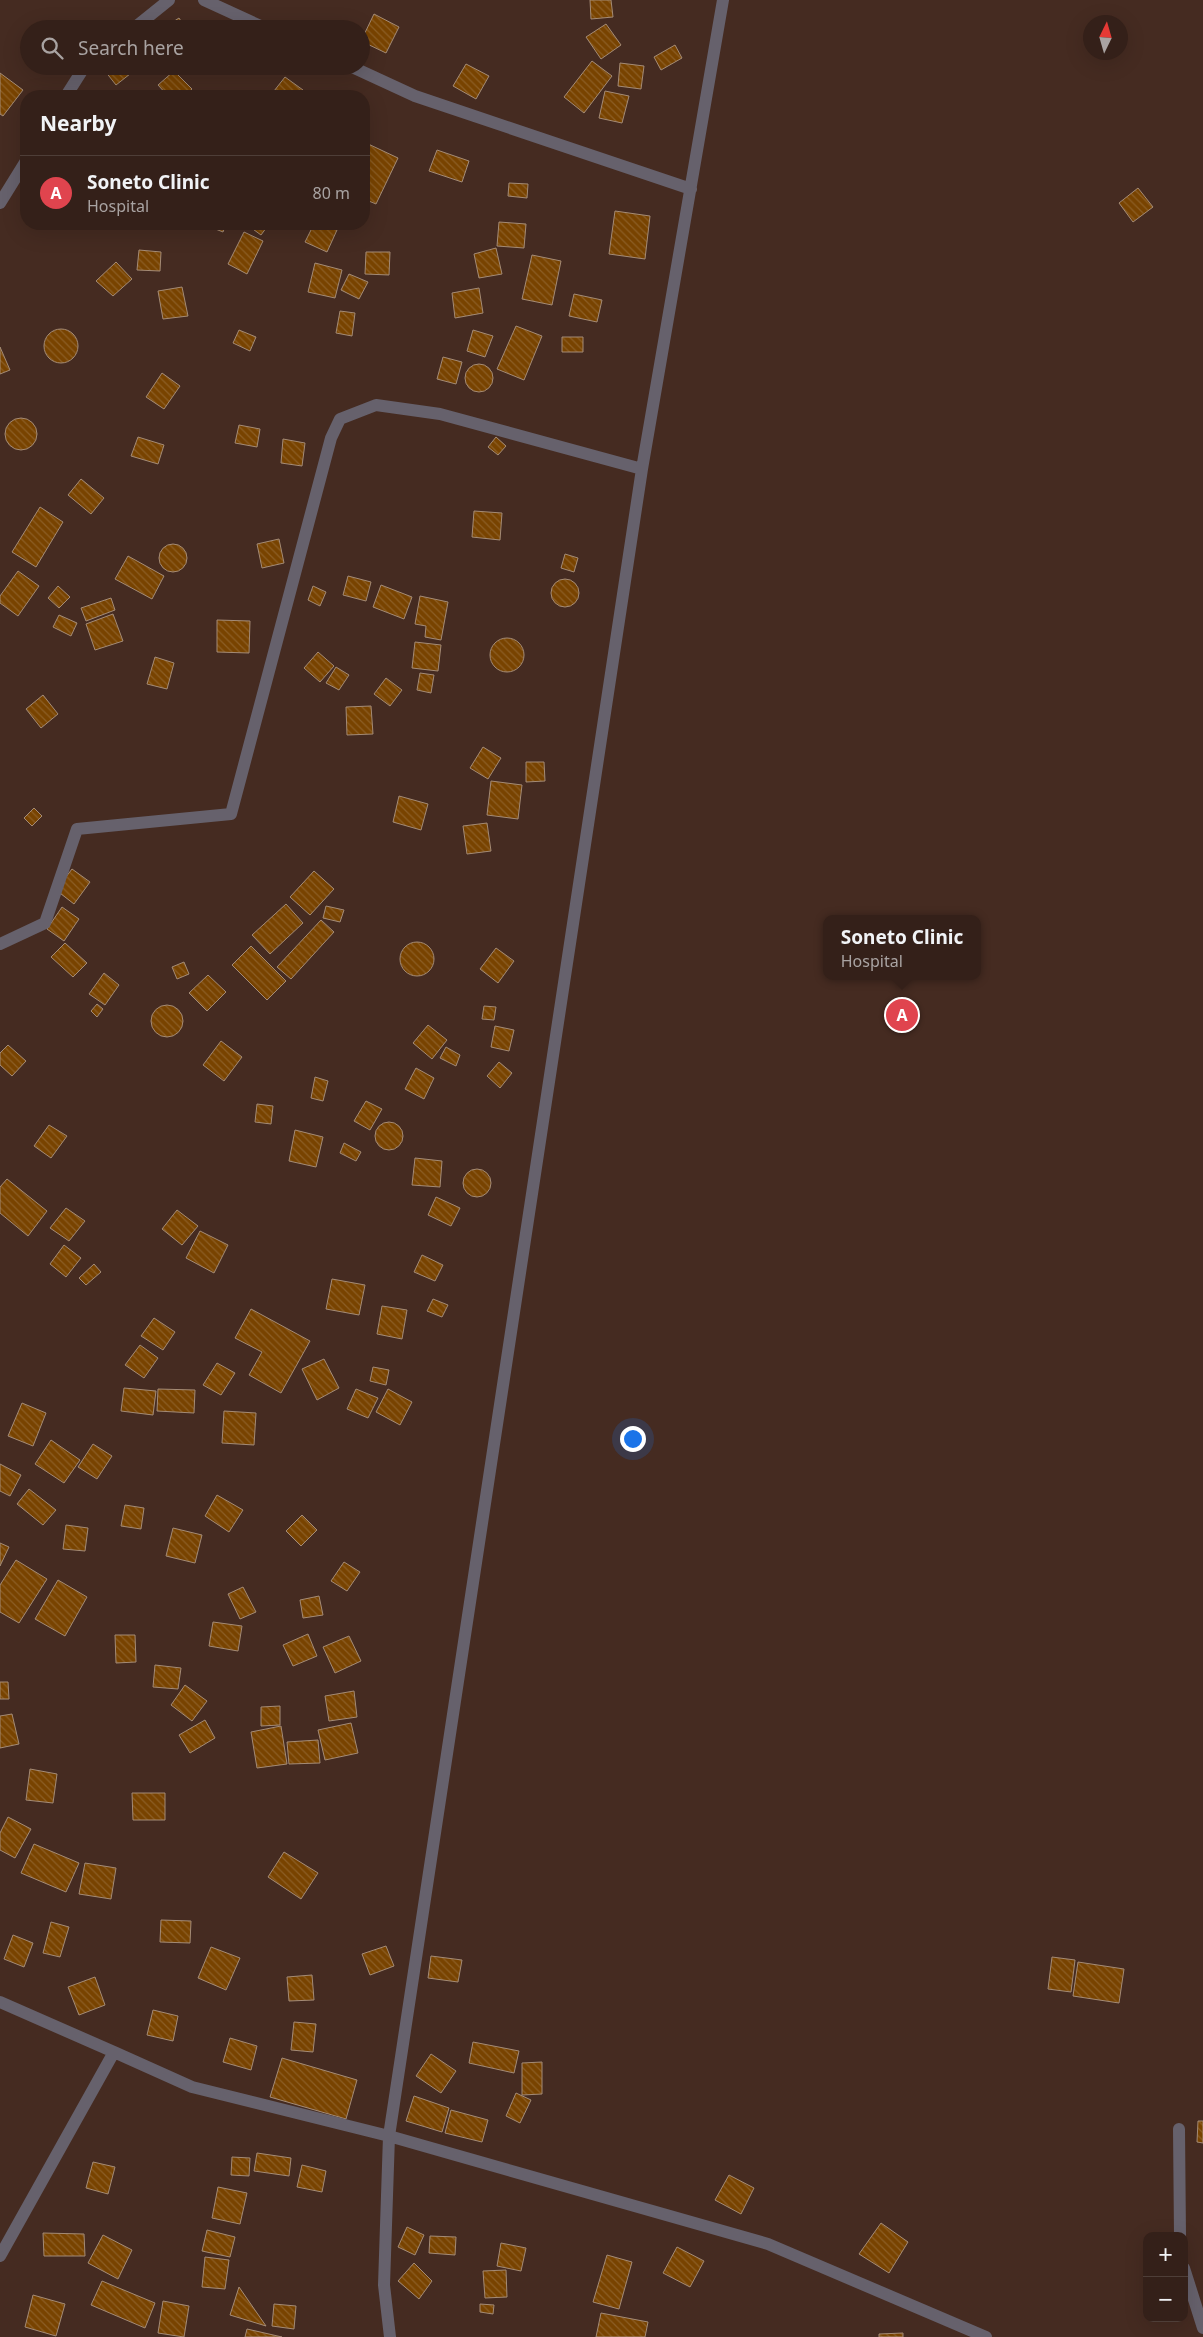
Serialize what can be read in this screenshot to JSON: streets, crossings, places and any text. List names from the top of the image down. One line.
{"north":"top","page":{"search":"Search here","heading":"Nearby","list":[{"mark":"A","name":"Soneto Clinic","note":"Hospital","value":"80 m"}],"popup":["Soneto Clinic","Hospital"],"pins":"A","map_buttons":["+","−"]}}
